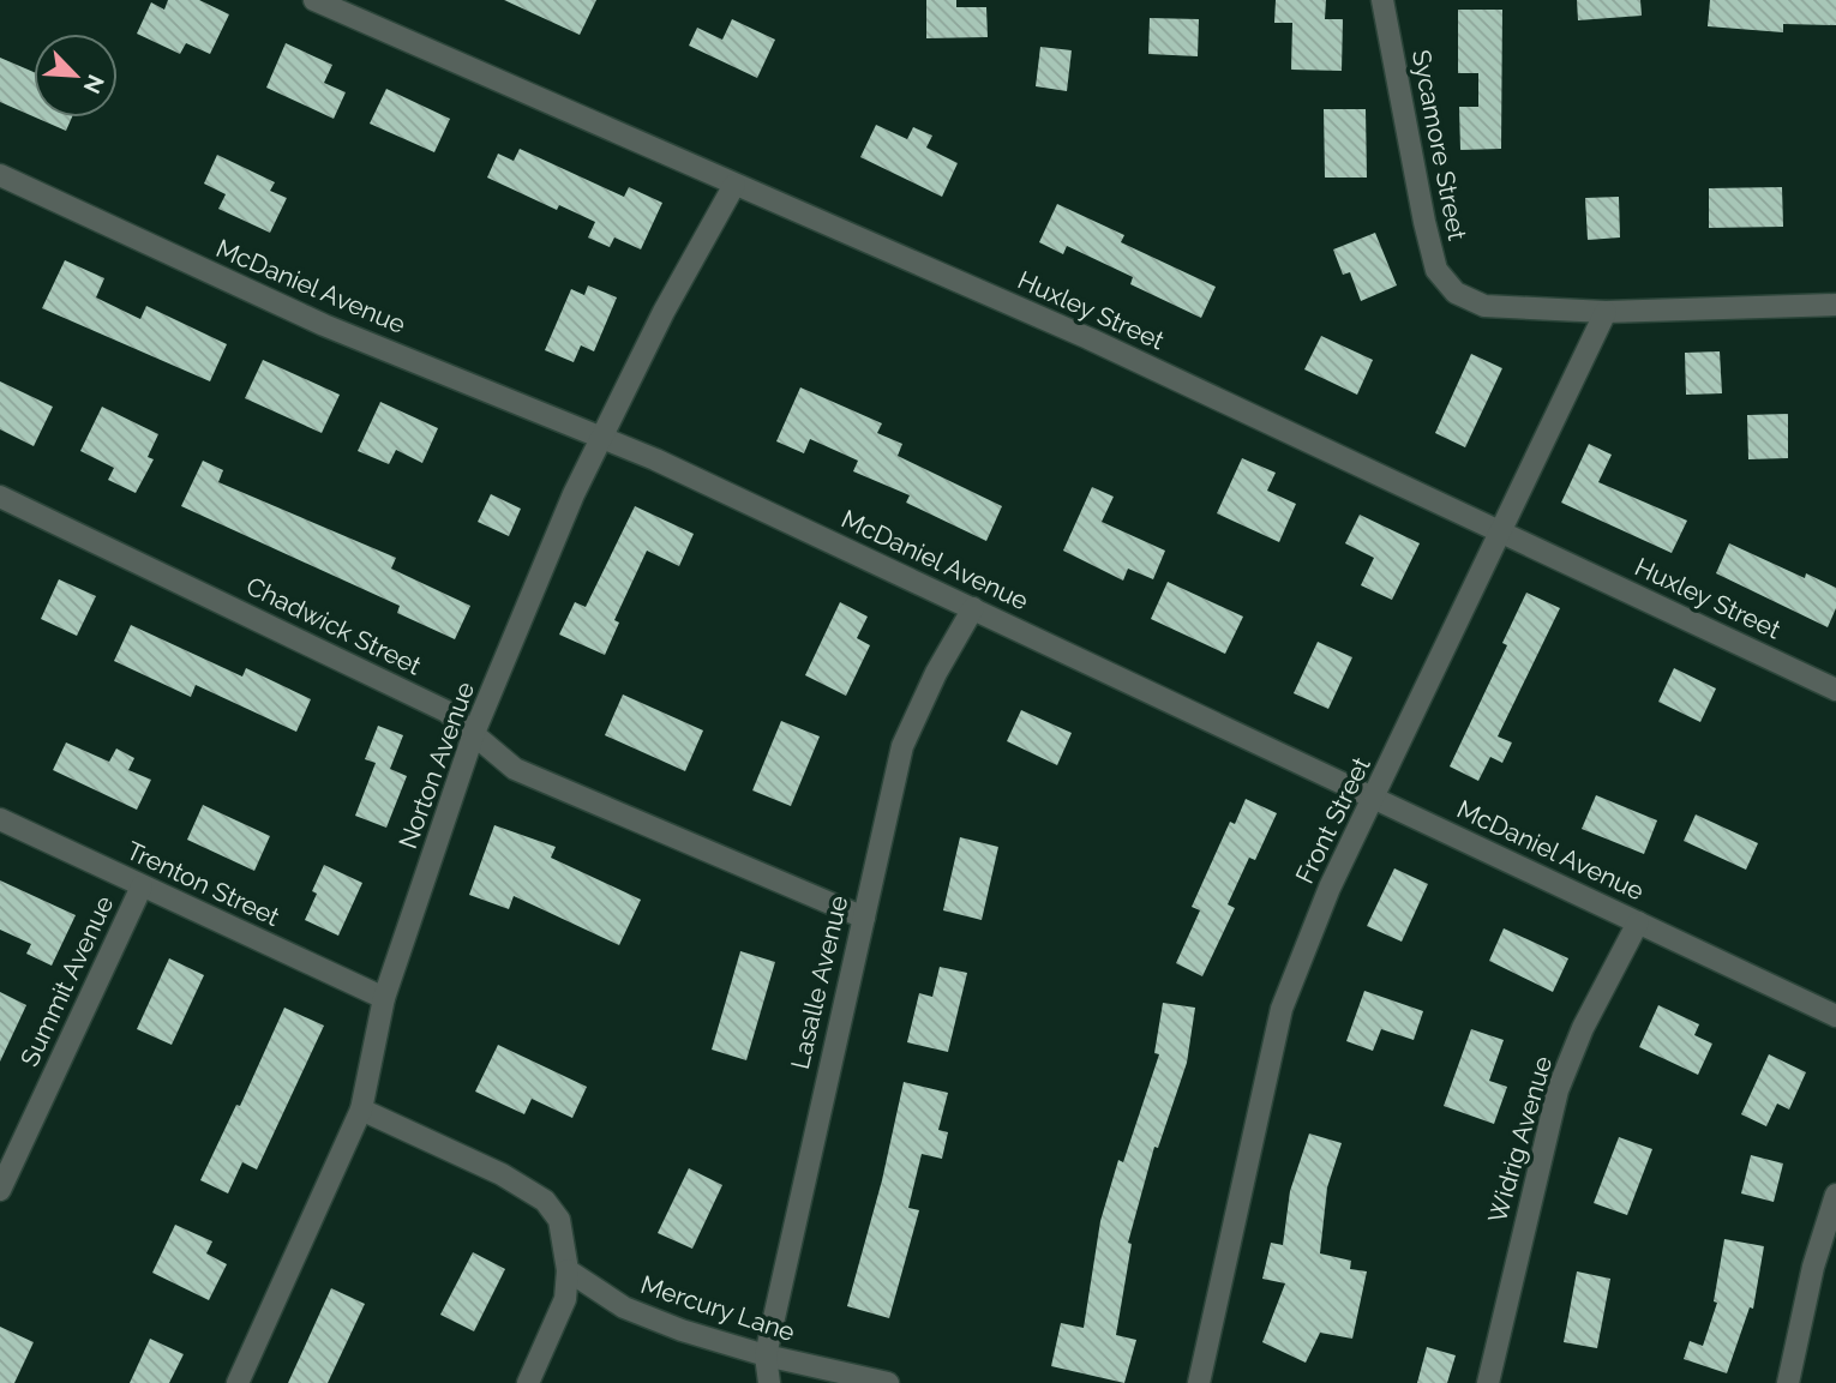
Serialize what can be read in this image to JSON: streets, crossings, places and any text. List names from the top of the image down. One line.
{"streets":{"street":["Sycamore Street","McDaniel Avenue","Huxley Street","Chadwick Street","Norton Avenue","Front Street","Trenton Street","Summit Avenue","Lasalle Avenue","Widrig Avenue","Mercury Lane"]},"crossings":[["Sycamore Street","Front Street"],["McDaniel Avenue","Norton Avenue"],["McDaniel Avenue","Front Street"],["McDaniel Avenue","Lasalle Avenue"],["McDaniel Avenue","Widrig Avenue"],["Huxley Street","Norton Avenue"],["Huxley Street","Front Street"],["Chadwick Street","Norton Avenue"],["Chadwick Street","Lasalle Avenue"],["Norton Avenue","Trenton Street"],["Trenton Street","Summit Avenue"],["Lasalle Avenue","Mercury Lane"]],"north":"bottom right"}
